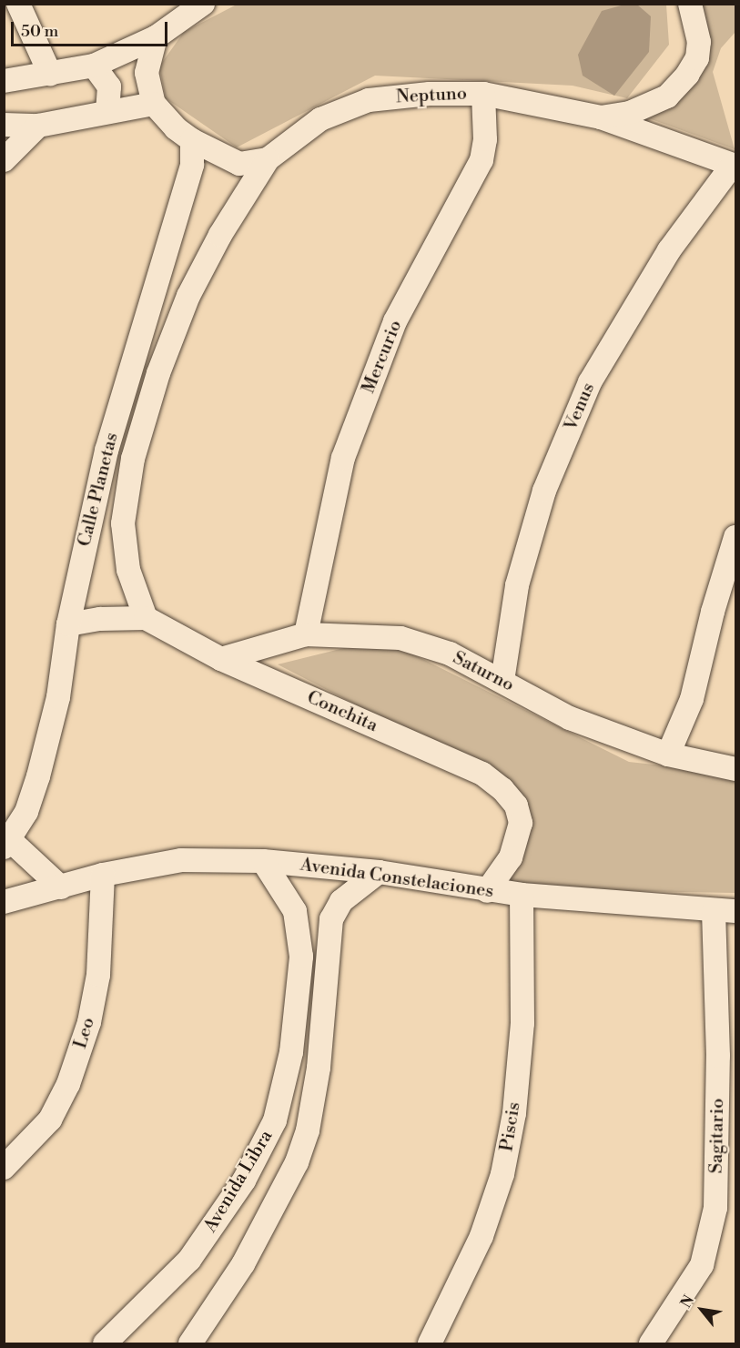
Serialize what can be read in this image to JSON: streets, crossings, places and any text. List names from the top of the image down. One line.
{"streets":{"street":["Neptuno","Mercurio","Venus","Calle Planetas","Saturno","Conchita","Avenida Constelaciones","Leo","Piscis","Sagitario","Avenida Libra"]},"crossings":[["Neptuno","Mercurio"],["Neptuno","Venus"],["Neptuno","Calle Planetas"],["Mercurio","Saturno"],["Venus","Saturno"],["Calle Planetas","Conchita"],["Saturno","Conchita"],["Conchita","Avenida Constelaciones"],["Avenida Constelaciones","Leo"],["Avenida Constelaciones","Piscis"],["Avenida Constelaciones","Sagitario"],["Avenida Constelaciones","Avenida Libra"]],"scale_bar":"50 m","north":"top left"}
